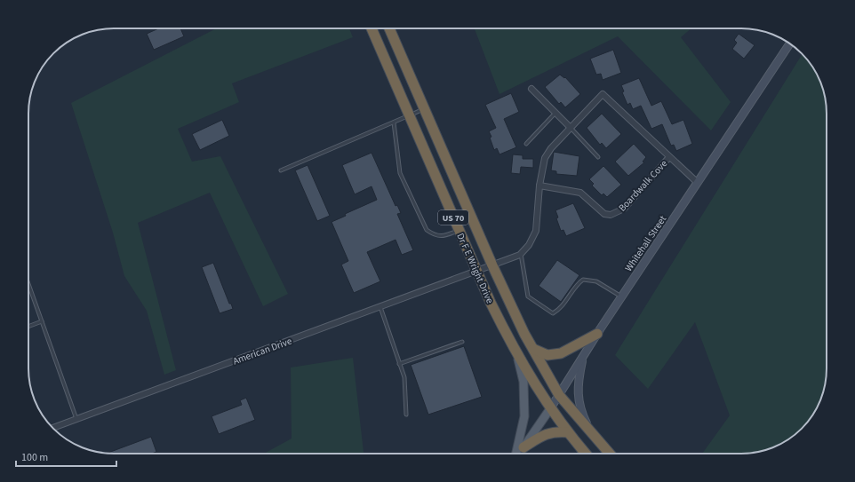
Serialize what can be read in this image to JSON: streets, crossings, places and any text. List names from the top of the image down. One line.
{"streets":{"highway":["US 70","Dr F E Wright Drive"],"main road":["Whitehall Street"],"street":["Boardwalk Cove","American Drive"]},"crossings":[["Boardwalk Cove","Whitehall Street"],["US 70","Whitehall Street"],["Whitehall Street","Dr F E Wright Drive"],["Dr F E Wright Drive","American Drive"]],"scale_bar":"100 m"}
